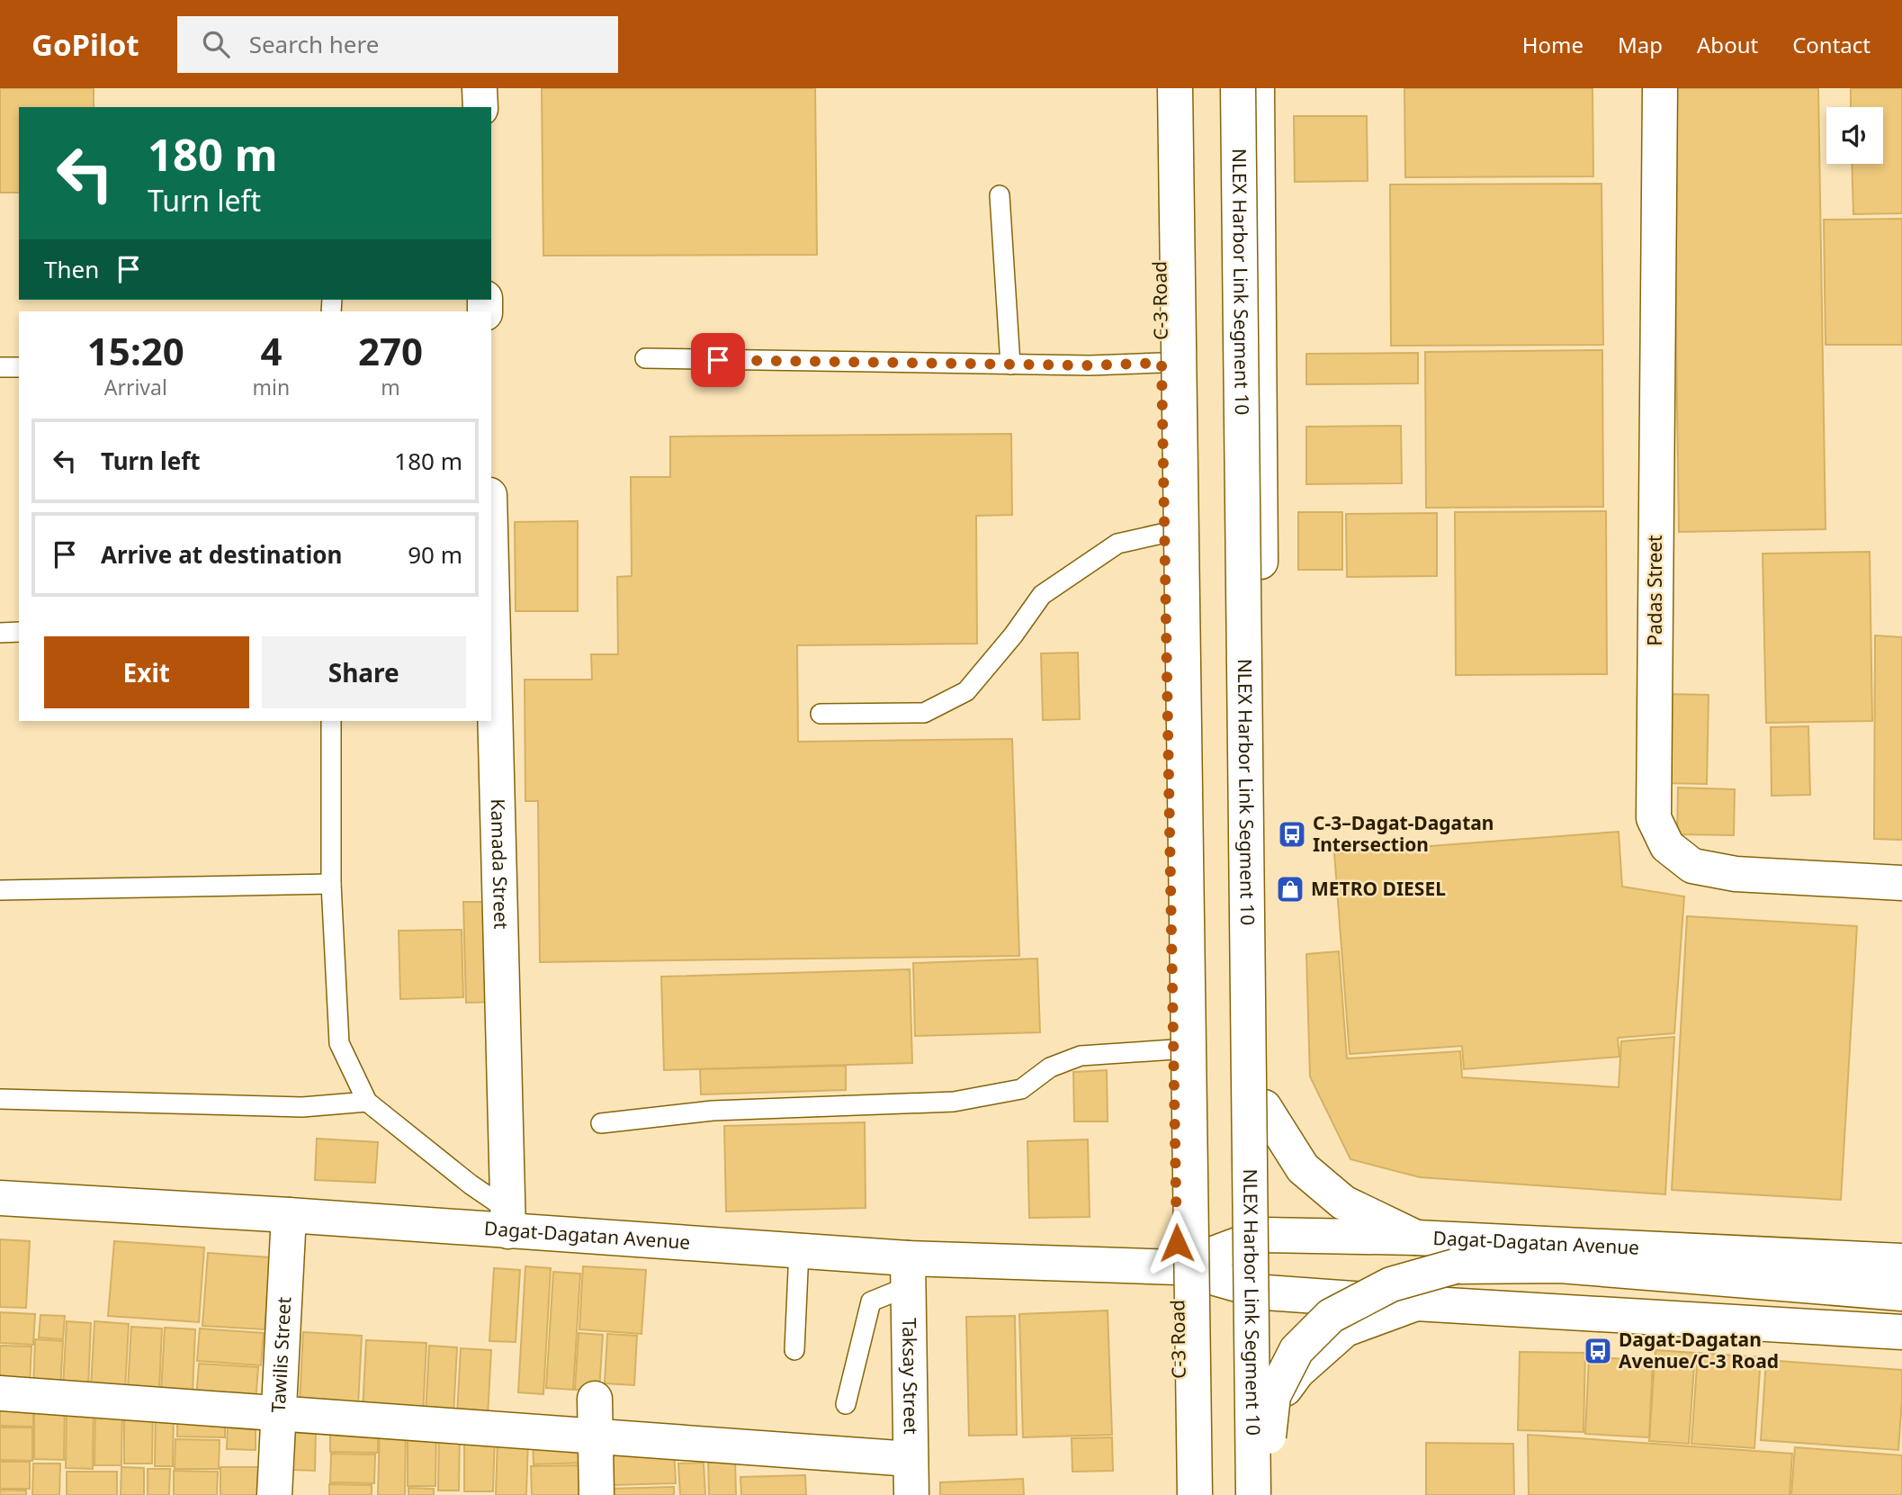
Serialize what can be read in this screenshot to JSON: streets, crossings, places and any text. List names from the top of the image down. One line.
{"streets":{"main road":["NLEX Harbor Link Segment 10","C-3 Road","Padas Street","Kamada Street","Dagat-Dagatan Avenue","Tawilis Street","Taksay Street"]},"crossings":[["C-3 Road","Dagat-Dagatan Avenue"],["Kamada Street","Dagat-Dagatan Avenue"],["Dagat-Dagatan Avenue","Tawilis Street"],["Dagat-Dagatan Avenue","Taksay Street"]],"places":{"bus stop":["C-3–Dagat-Dagatan Intersection","Dagat-Dagatan Avenue/C-3 Road"],"shop":["METRO DIESEL"]},"page":{"header":"GoPilot","search":"Search here","nav":["Home","Map","About","Contact"],"turn":["180 m","Turn left"],"then":"Then","eta":["15:20","Arrival","4","min","270","m"],"list":[{"name":"Turn left","value":"180 m"},{"name":"Arrive at destination","value":"90 m"}],"buttons":["Exit","Share"]}}
